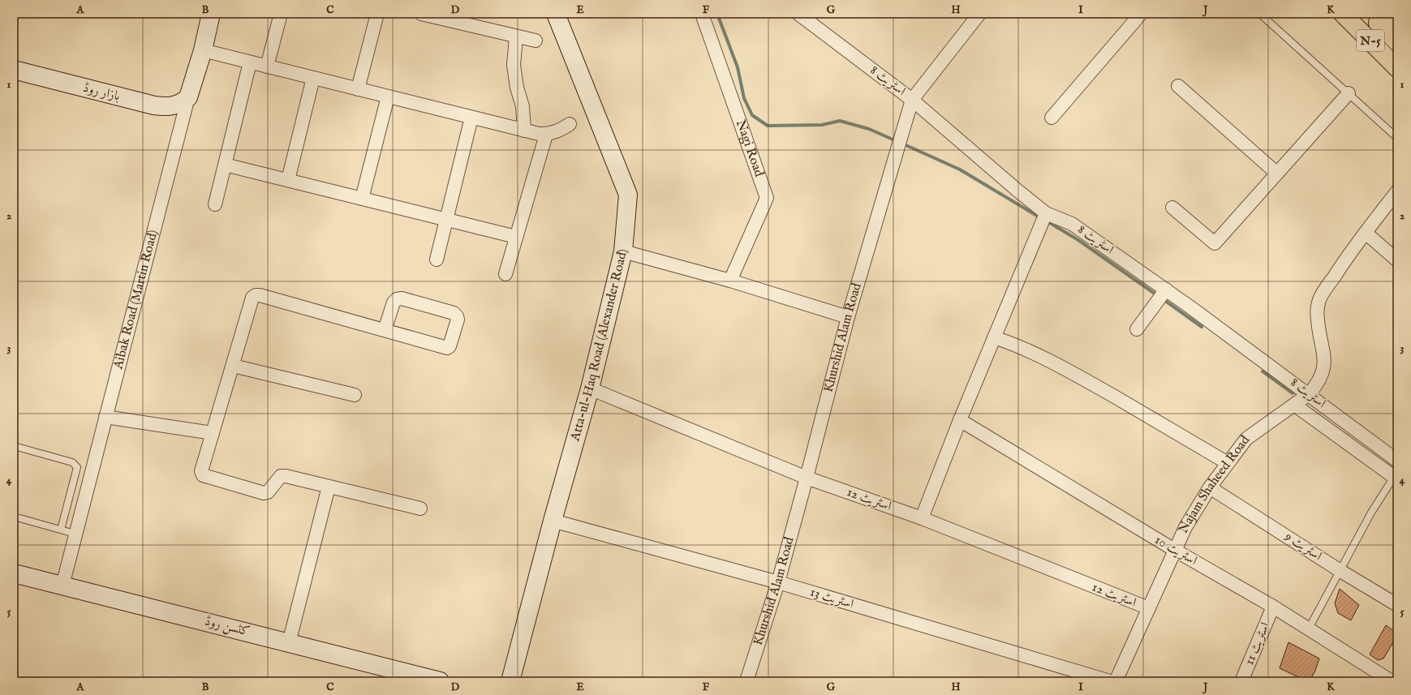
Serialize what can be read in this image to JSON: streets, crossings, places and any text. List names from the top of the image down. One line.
{"streets":{"highway":["N-5"],"street":["اسٹریٹ 8","بازار روڈ","Nagi Road","Aibak Road (Martin Road)","Khurshid Alam Road","Atta-ul-Haq Road (Alexander Road)","Najam Shaheed Road","اسٹریٹ 12","اسٹریٹ 9","اسٹریٹ 10","اسٹریٹ 13","کٹسن روڈ","اسٹریٹ 11"]},"crossings":[["اسٹریٹ 8","Khurshid Alam Road"],["اسٹریٹ 8","Najam Shaheed Road"],["بازار روڈ","Aibak Road (Martin Road)"],["Aibak Road (Martin Road)","کٹسن روڈ"],["Khurshid Alam Road","اسٹریٹ 12"],["Khurshid Alam Road","اسٹریٹ 13"],["Atta-ul-Haq Road (Alexander Road)","اسٹریٹ 12"],["Atta-ul-Haq Road (Alexander Road)","اسٹریٹ 13"],["Najam Shaheed Road","اسٹریٹ 12"],["Najam Shaheed Road","اسٹریٹ 9"],["Najam Shaheed Road","اسٹریٹ 10"],["اسٹریٹ 10","اسٹریٹ 11"]],"grid":{"columns":["A","B","C","D","E","F","G","H","I","J","K"],"rows":["1","2","3","4","5"]}}
